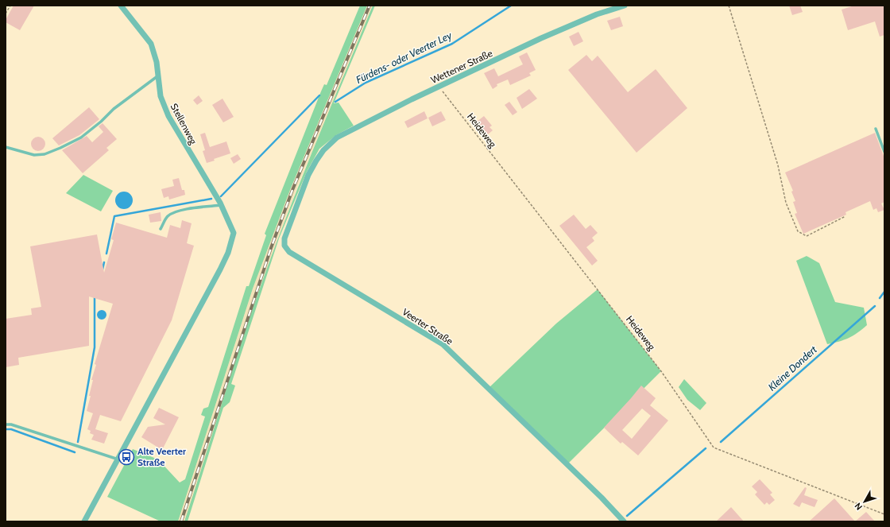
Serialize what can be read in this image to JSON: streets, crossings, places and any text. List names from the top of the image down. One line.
{"streets":{"street":["Wettener Straße","Stellenweg","Veerter Straße"],"path":["Heideweg"]},"crossings":[["Wettener Straße","Heideweg"],["Wettener Straße","Veerter Straße"]],"water":["Fürdens- oder Veerter Ley","Kleine Dondert"],"places":{"bus stop":["Alte Veerter Straße"]},"north":"bottom left"}
